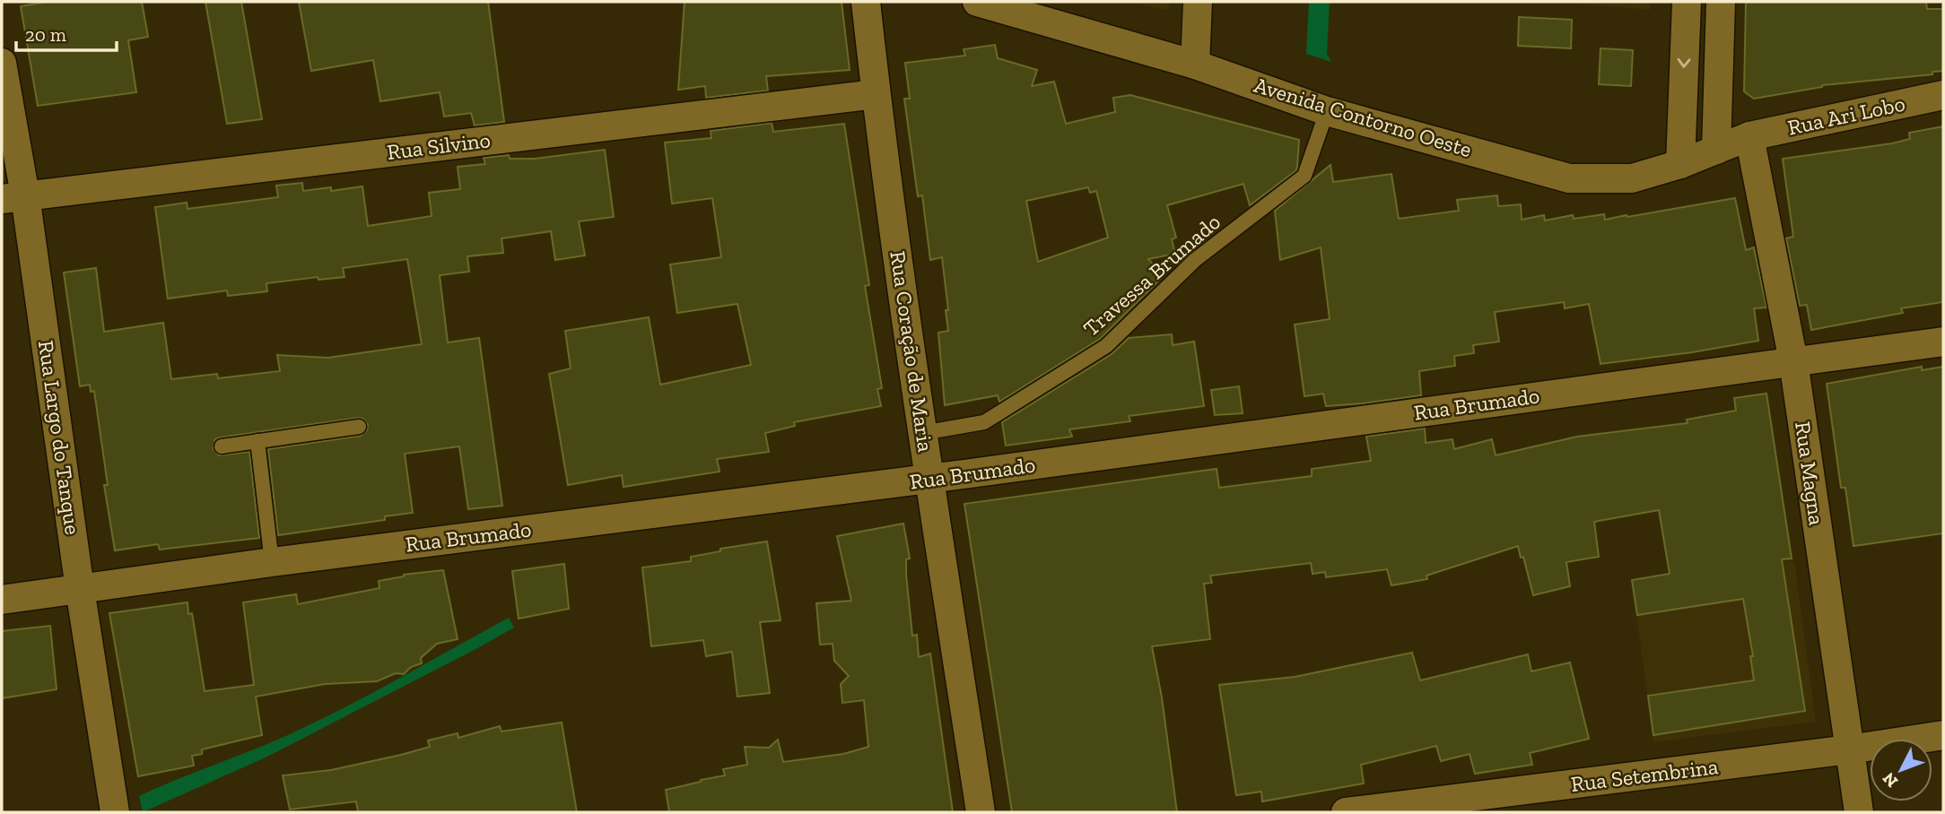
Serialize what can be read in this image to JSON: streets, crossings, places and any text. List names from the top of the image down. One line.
{"streets":{"street":["Rua Ari Lobo","Avenida Contorno Oeste","Rua Silvino","Rua Coração de Maria","Rua Brumado","Rua Largo do Tanque","Rua Magna","Rua Setembrina"],"lane":["Travessa Brumado"]},"crossings":[["Rua Ari Lobo","Avenida Contorno Oeste"],["Rua Ari Lobo","Rua Magna"],["Avenida Contorno Oeste","Travessa Brumado"],["Avenida Contorno Oeste","Rua Magna"],["Rua Silvino","Rua Coração de Maria"],["Rua Silvino","Rua Largo do Tanque"],["Travessa Brumado","Rua Coração de Maria"],["Rua Coração de Maria","Rua Brumado"],["Rua Brumado","Rua Largo do Tanque"],["Rua Brumado","Rua Magna"],["Rua Magna","Rua Setembrina"]],"scale_bar":"20 m","north":"bottom left"}
